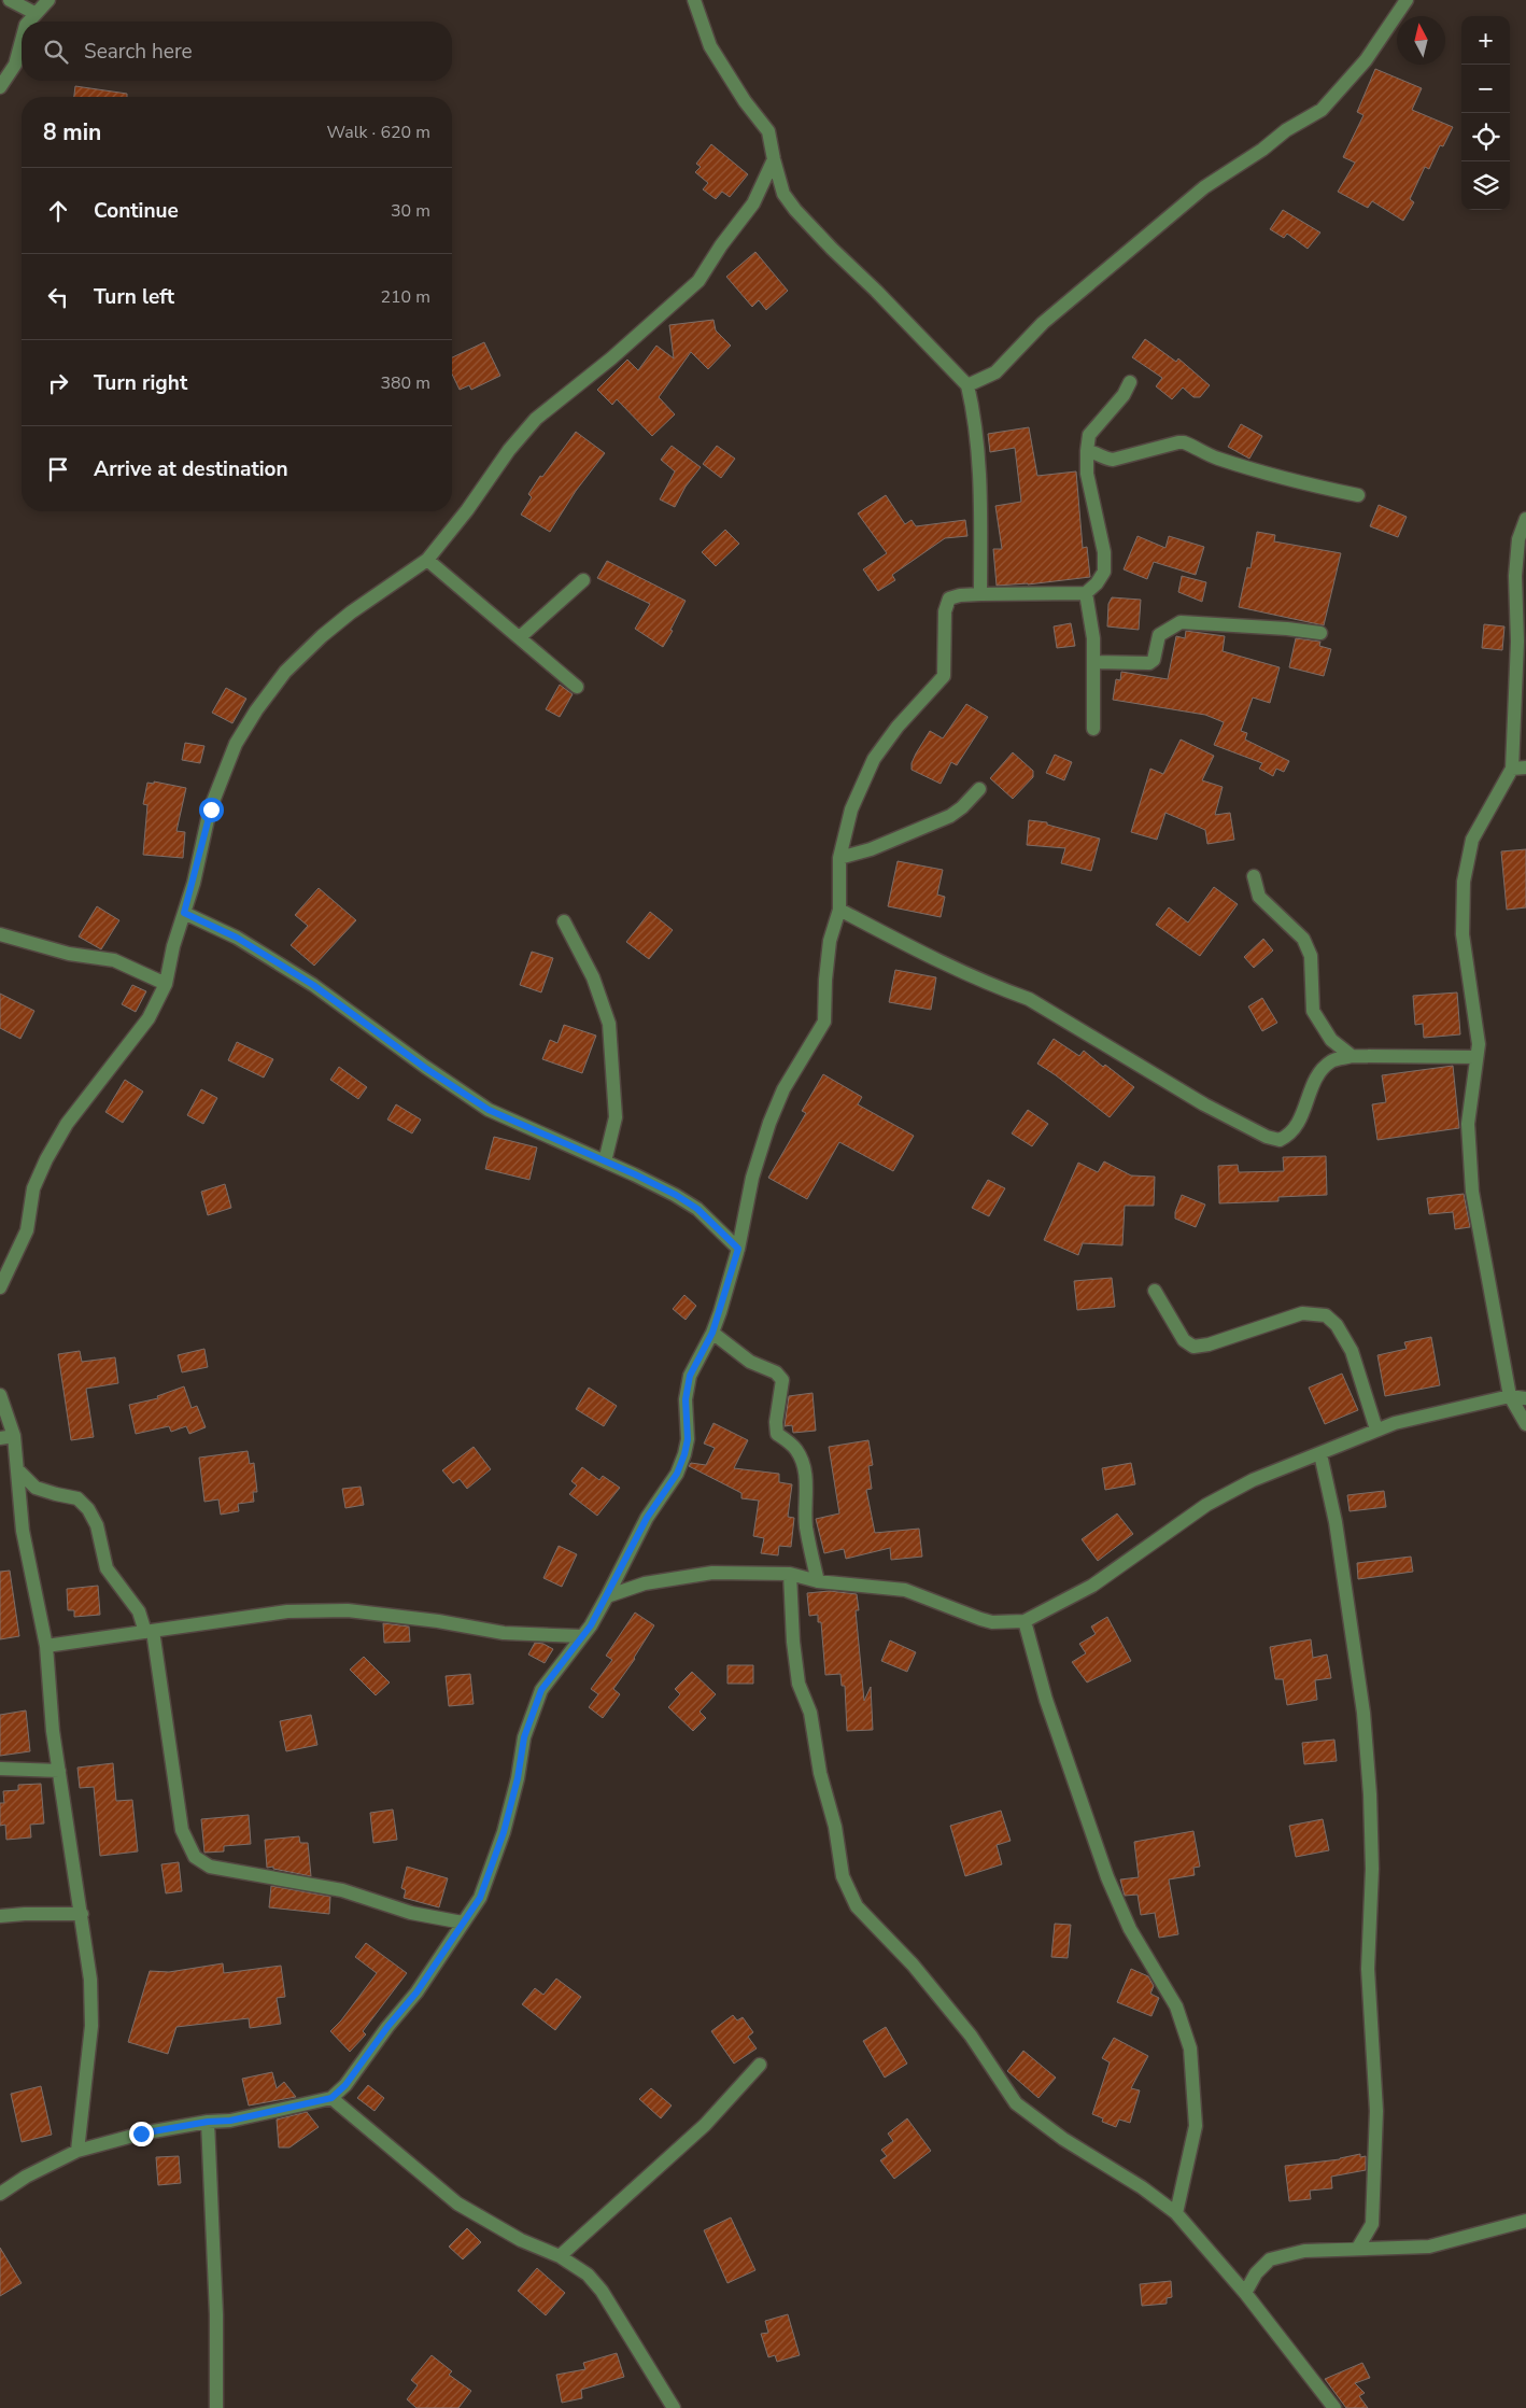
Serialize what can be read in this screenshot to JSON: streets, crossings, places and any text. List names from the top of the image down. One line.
{"north":"top","page":{"map_buttons":["+","−"],"search":"Search here","heading":["8 min","Walk · 620 m"],"list":[["Continue","30 m"],["Turn left","210 m"],["Turn right","380 m"],"Arrive at destination"]}}
